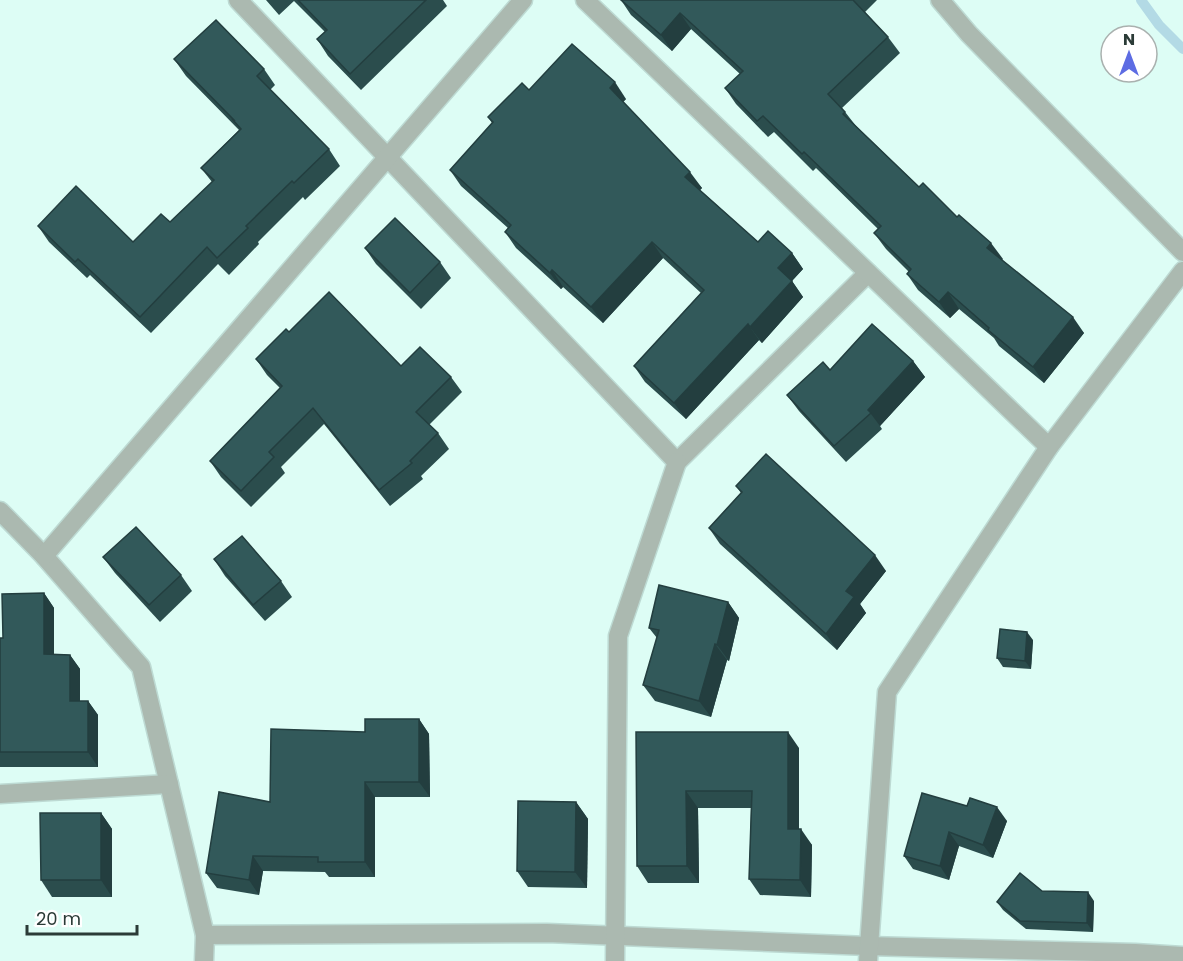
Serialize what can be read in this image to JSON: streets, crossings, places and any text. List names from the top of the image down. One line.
{"scale_bar":"20 m","north":"top"}
